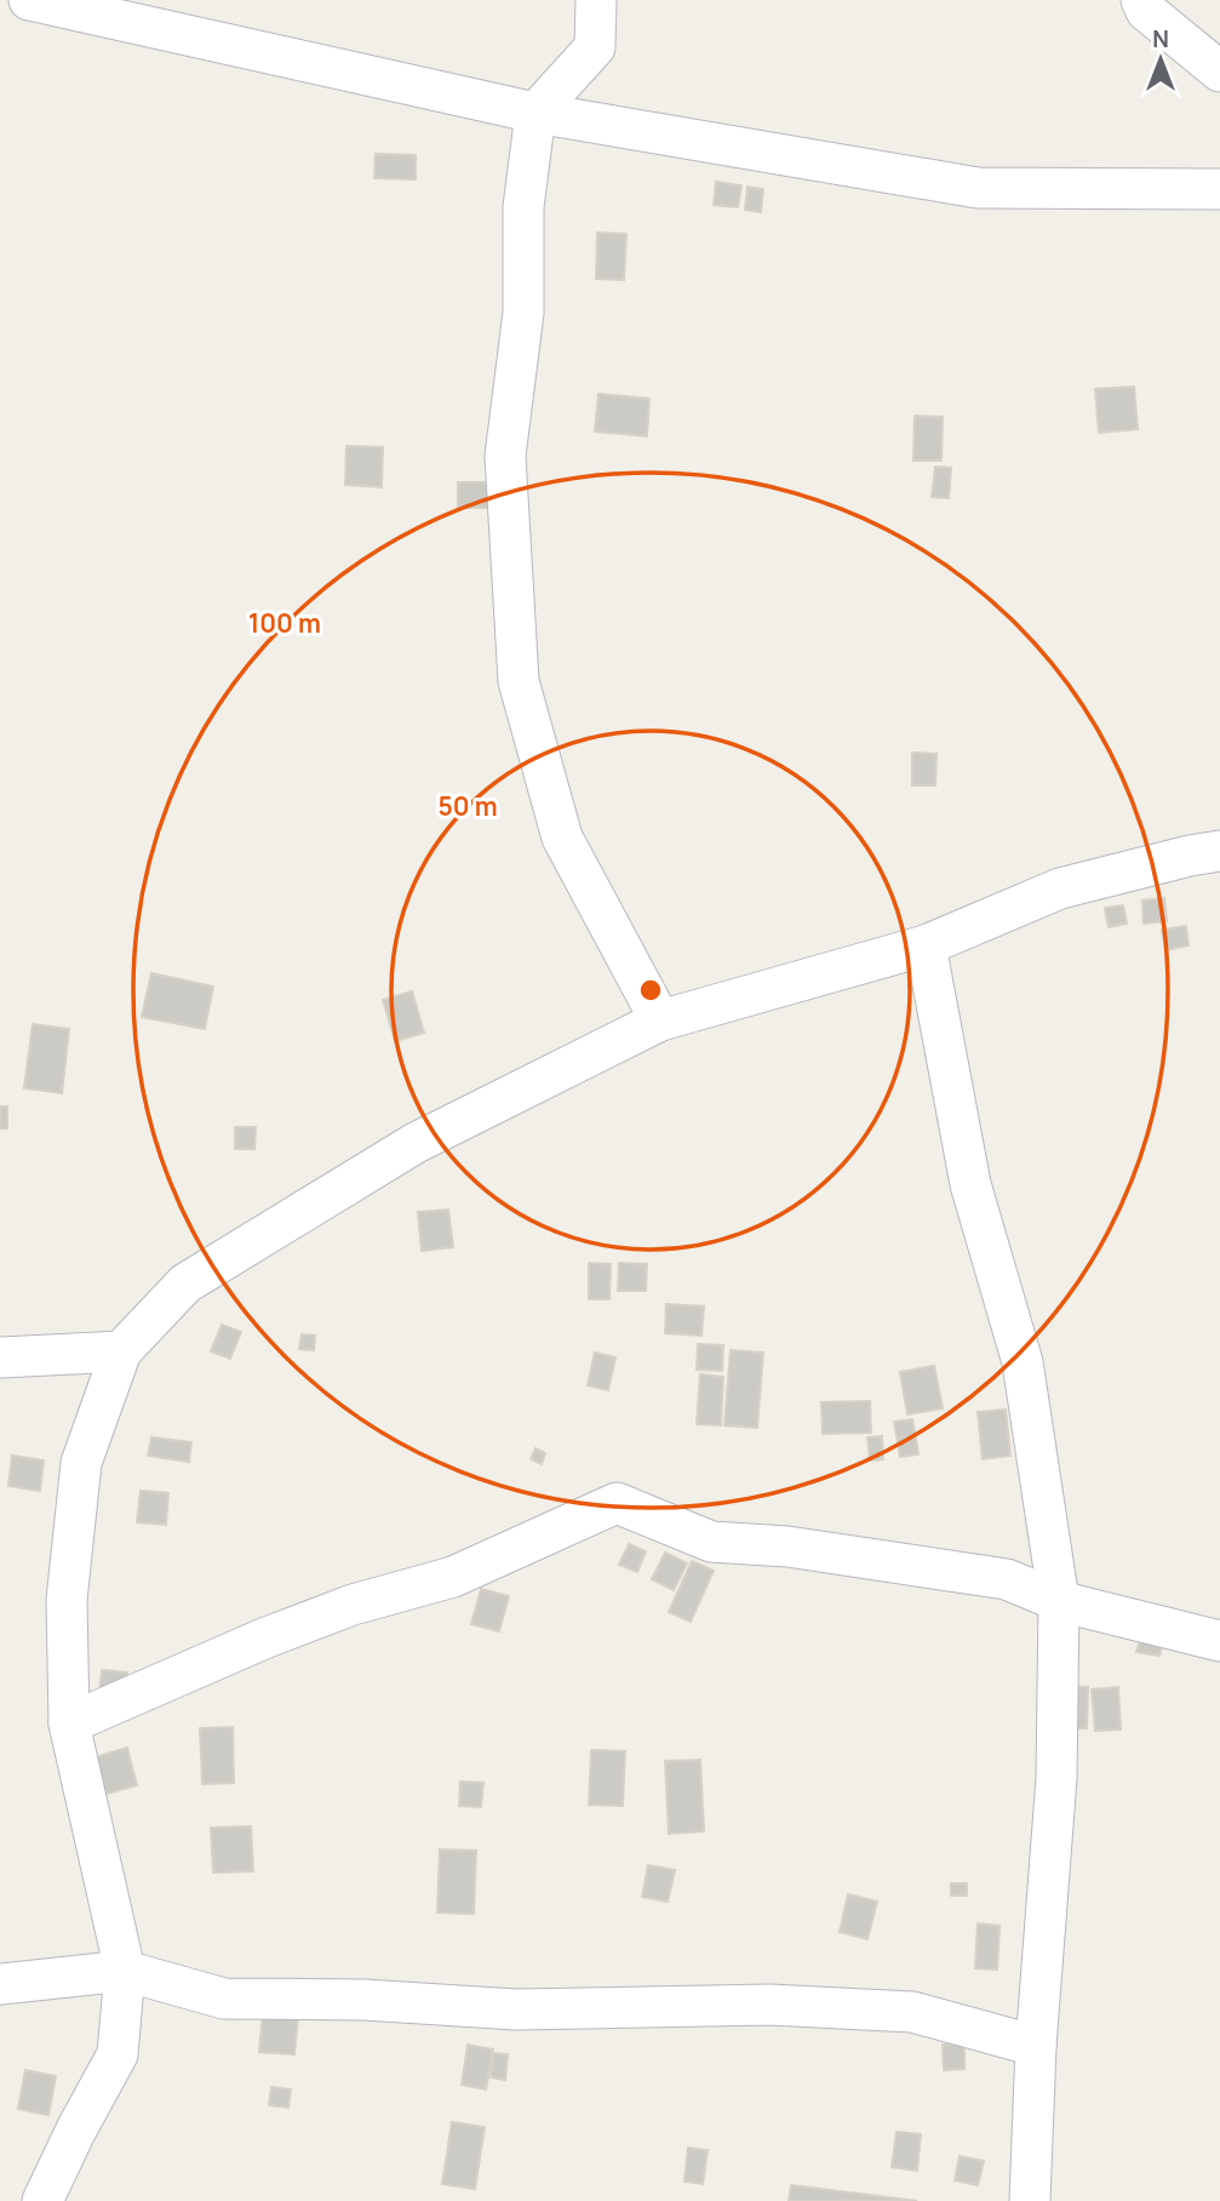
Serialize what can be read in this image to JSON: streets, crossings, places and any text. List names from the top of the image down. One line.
{"north":"top","rings":["100 m","50 m"]}
